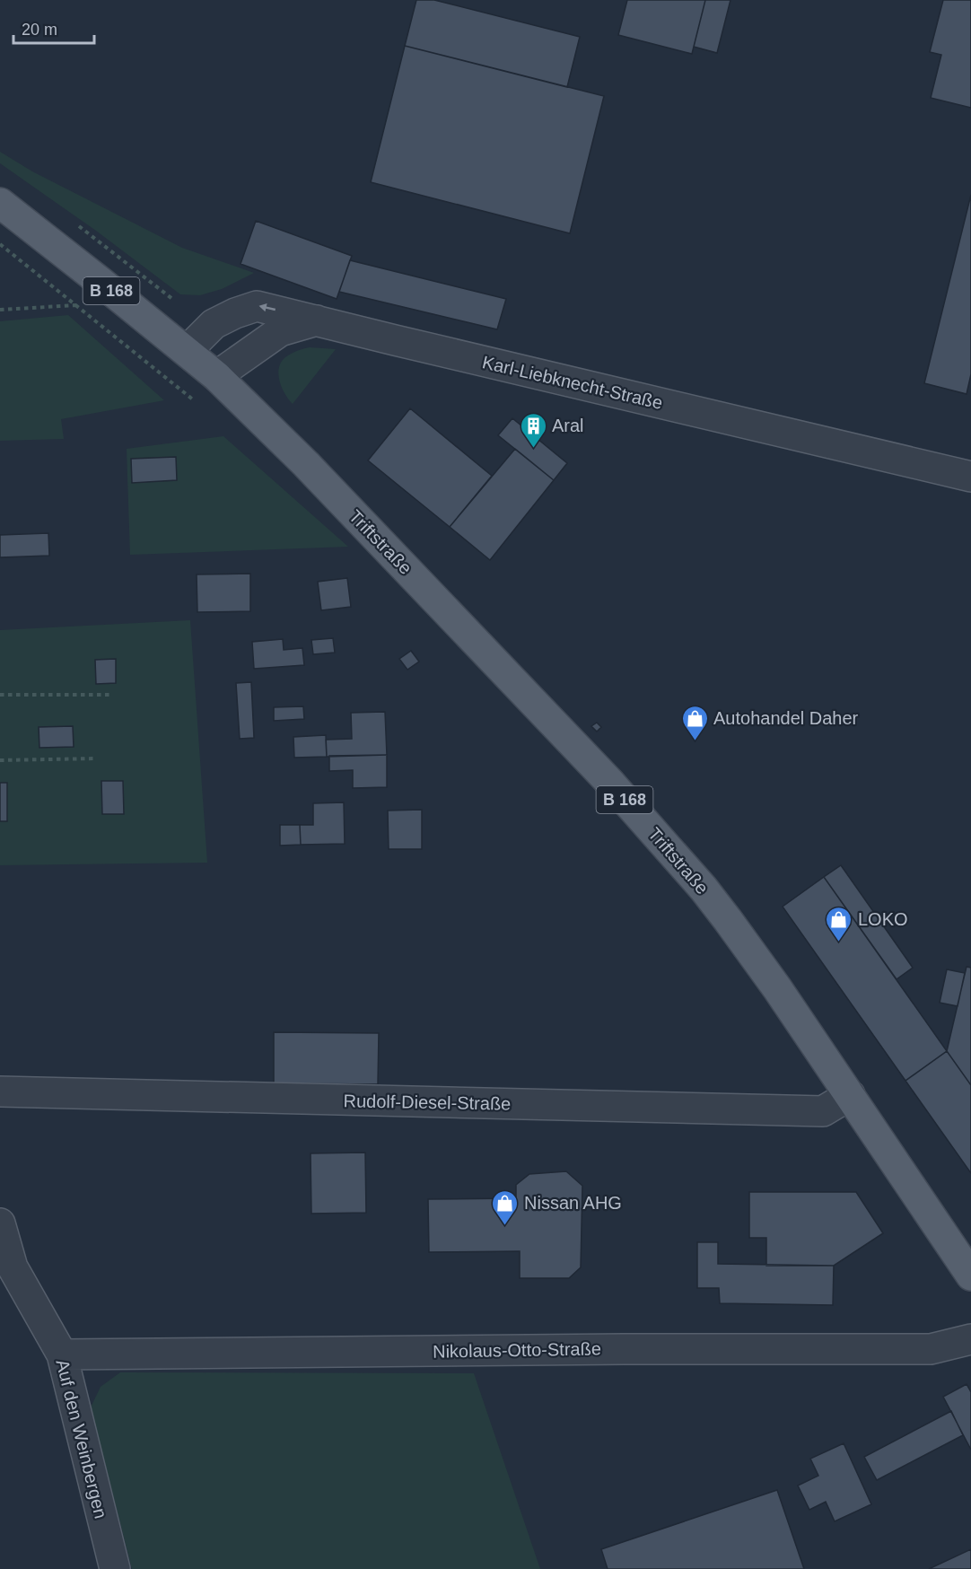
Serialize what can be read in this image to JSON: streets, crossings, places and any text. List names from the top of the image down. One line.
{"streets":{"main road":["B 168","Triftstraße"],"street":["Karl-Liebknecht-Straße","Rudolf-Diesel-Straße","Nikolaus-Otto-Straße","Auf den Weinbergen"]},"crossings":[["B 168","Karl-Liebknecht-Straße"],["B 168","Triftstraße"],["Triftstraße","Rudolf-Diesel-Straße"],["Nikolaus-Otto-Straße","Auf den Weinbergen"]],"places":{"building":["Aral"],"shop":["Autohandel Daher","LOKO","Nissan AHG"]},"scale_bar":"20 m"}
